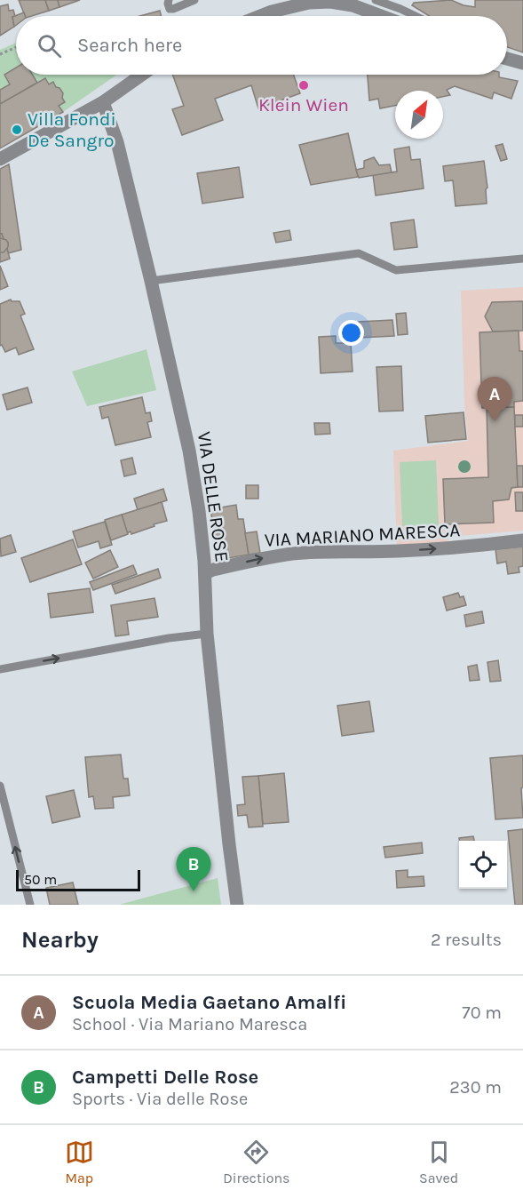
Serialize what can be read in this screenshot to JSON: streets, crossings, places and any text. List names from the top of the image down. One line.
{"streets":{"street":["VIA DELLE ROSE","VIA MARIANO MARESCA"]},"crossings":[["VIA DELLE ROSE","VIA MARIANO MARESCA"]],"one_way":["VIA MARIANO MARESCA"],"places":["Klein Wien","Villa Fondi De Sangro"],"scale_bar":"50 m","north":"top right","page":{"search":"Search here","pins":["A","B"],"scale":"50 m","heading":["Nearby","2 results"],"list":[{"mark":"A","name":"Scuola Media Gaetano Amalfi","note":"School · Via Mariano Maresca","value":"70 m"},{"mark":"B","name":"Campetti Delle Rose","note":"Sports · Via delle Rose","value":"230 m"}],"nav":["Map","Directions","Saved"]}}
